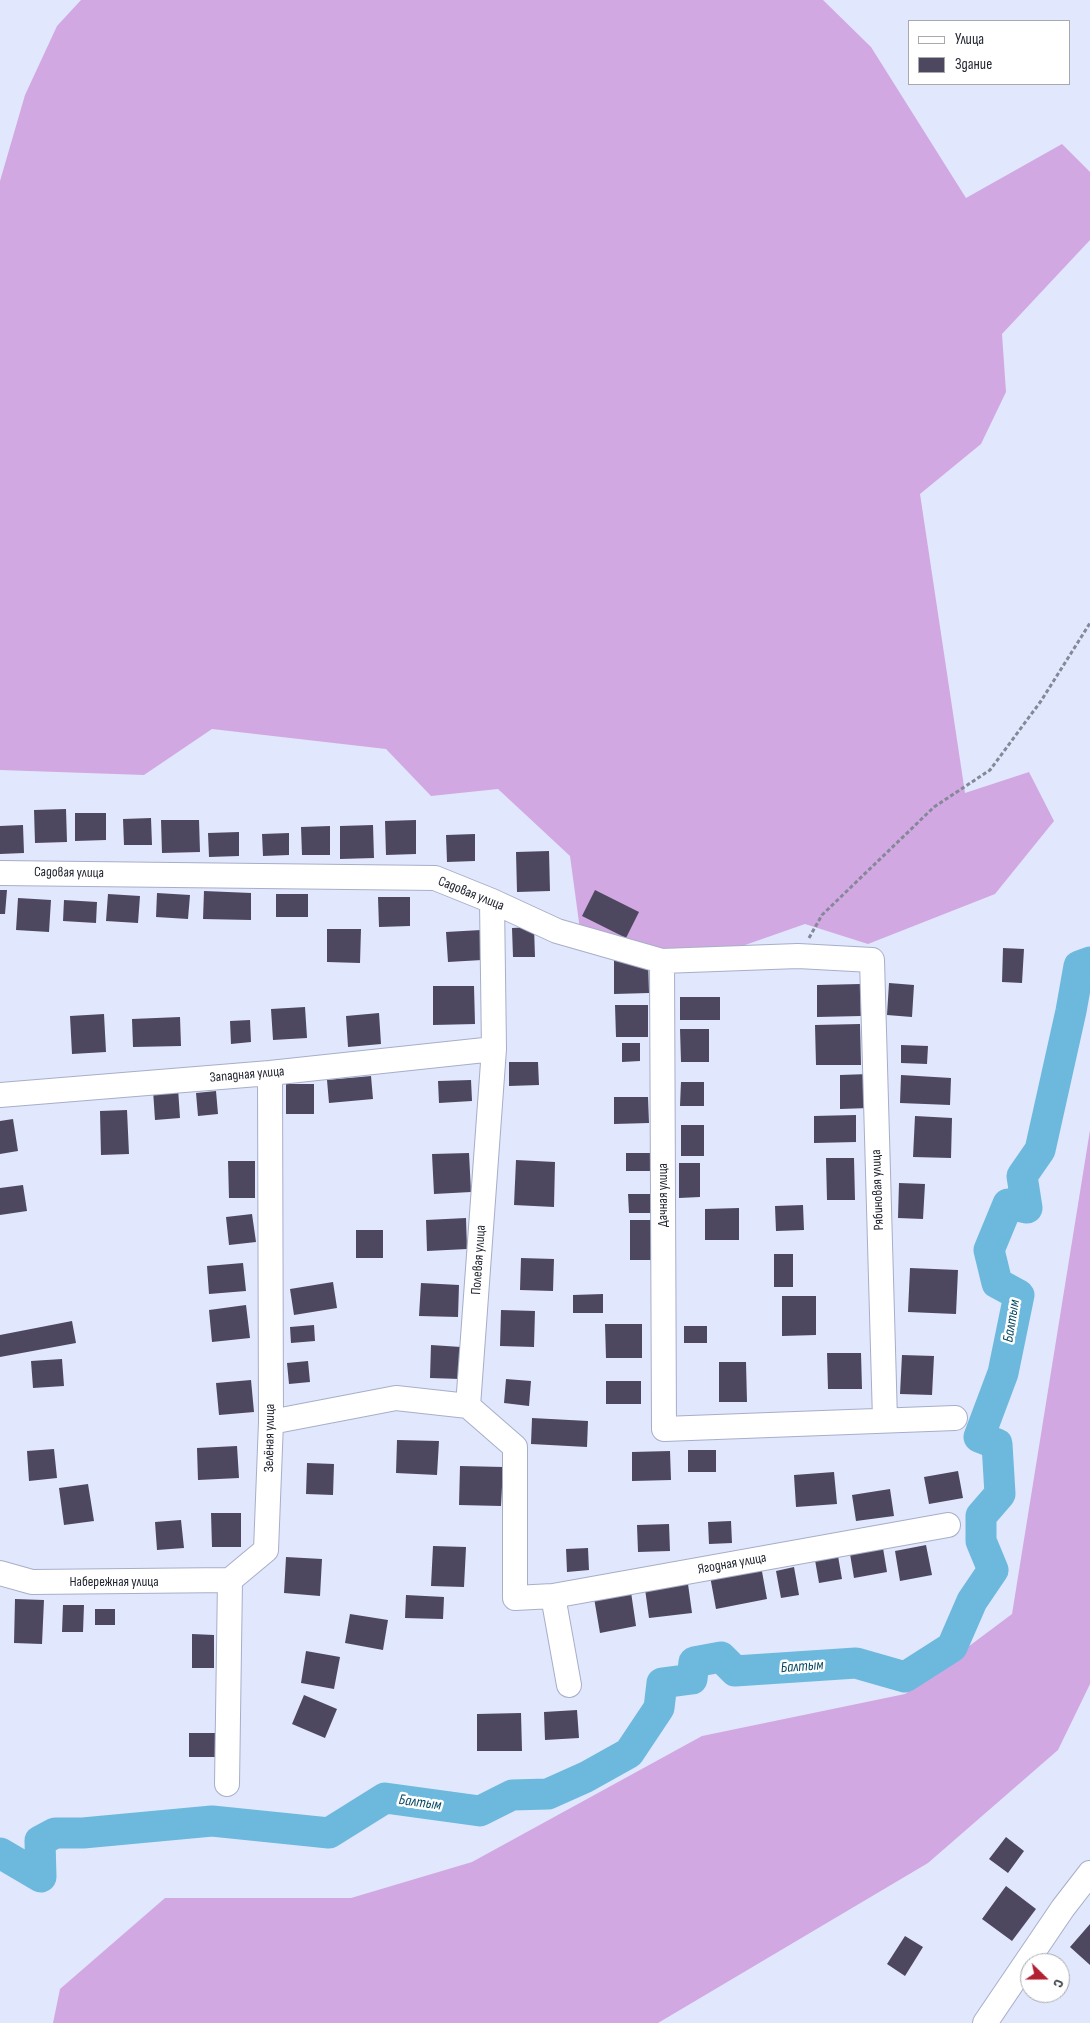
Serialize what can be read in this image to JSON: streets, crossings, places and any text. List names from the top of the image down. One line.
{"streets":{"street":["Садовая улица","Западная улица","Рябиновая улица","Дачная улица","Полевая улица","Зелёная улица","Ягодная улица","Набережная улица"]},"crossings":[["Садовая улица","Рябиновая улица"],["Садовая улица","Дачная улица"],["Садовая улица","Полевая улица"],["Западная улица","Полевая улица"],["Западная улица","Зелёная улица"],["Рябиновая улица","Дачная улица"],["Полевая улица","Ягодная улица"],["Зелёная улица","Набережная улица"]],"water":["Балтым"],"legend":["Улица","Здание"],"north":"right"}
